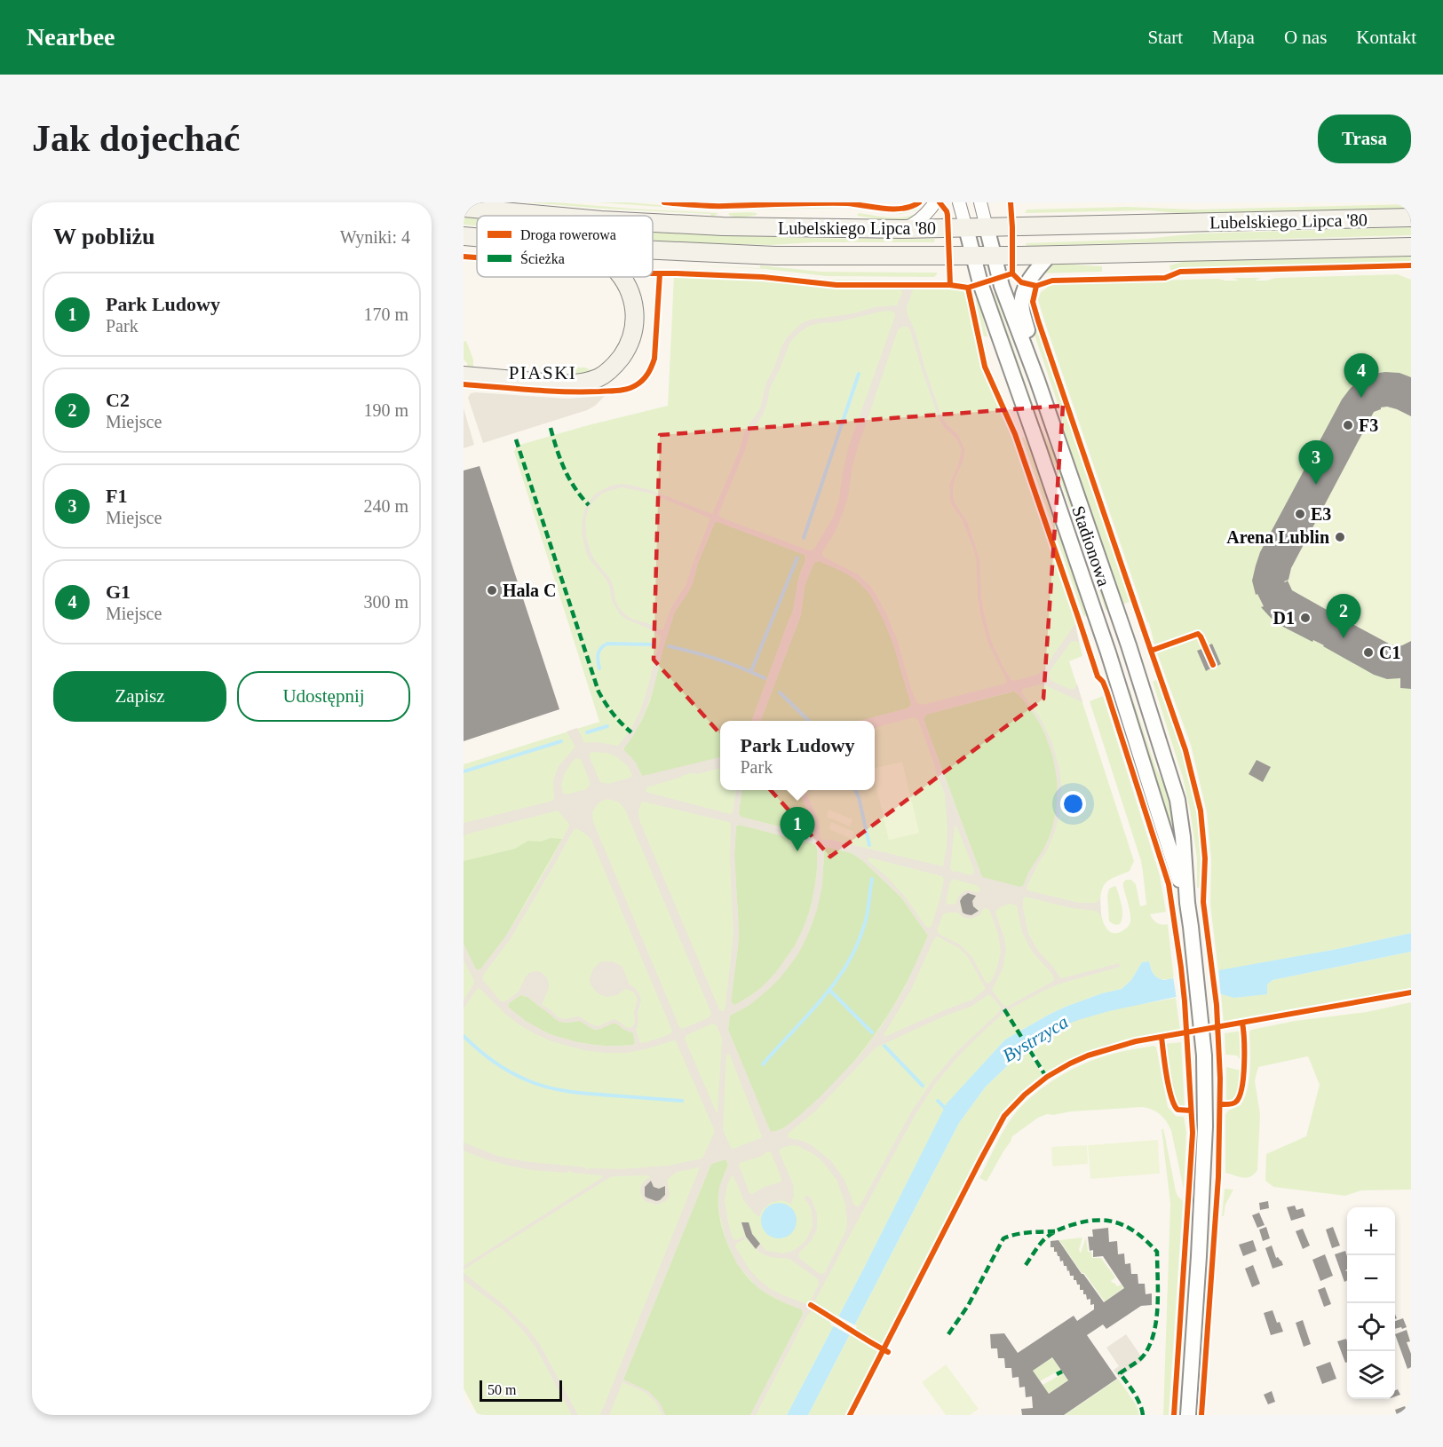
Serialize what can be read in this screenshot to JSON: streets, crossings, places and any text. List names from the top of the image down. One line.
{"streets":{"main road":["Lubelskiego Lipca '80"],"street":["Stadionowa"]},"crossings":[["Lubelskiego Lipca '80","Stadionowa"]],"districts":["PIASKI"],"water":["Bystrzyca"],"places":["F3","E3","Arena Lublin","Hala C","D1","C1"],"legend":["Droga rowerowa","Ścieżka"],"scale_bar":"50 m","page":{"header":"Nearbee","nav":["Start","Mapa","O nas","Kontakt"],"buttons":["Trasa",["Zapisz","Udostępnij"]],"title":"Jak dojechać","heading":["W pobliżu","Wyniki: 4"],"list":[{"mark":"1","name":"Park Ludowy","note":"Park","value":"170 m"},{"mark":"2","name":"C2","note":"Miejsce","value":"190 m"},{"mark":"3","name":"F1","note":"Miejsce","value":"240 m"},{"mark":"4","name":"G1","note":"Miejsce","value":"300 m"}],"pins":["4","3","2","1"],"popup":["Park Ludowy","Park"],"map_buttons":["+","−"],"scale":"50 m"}}
